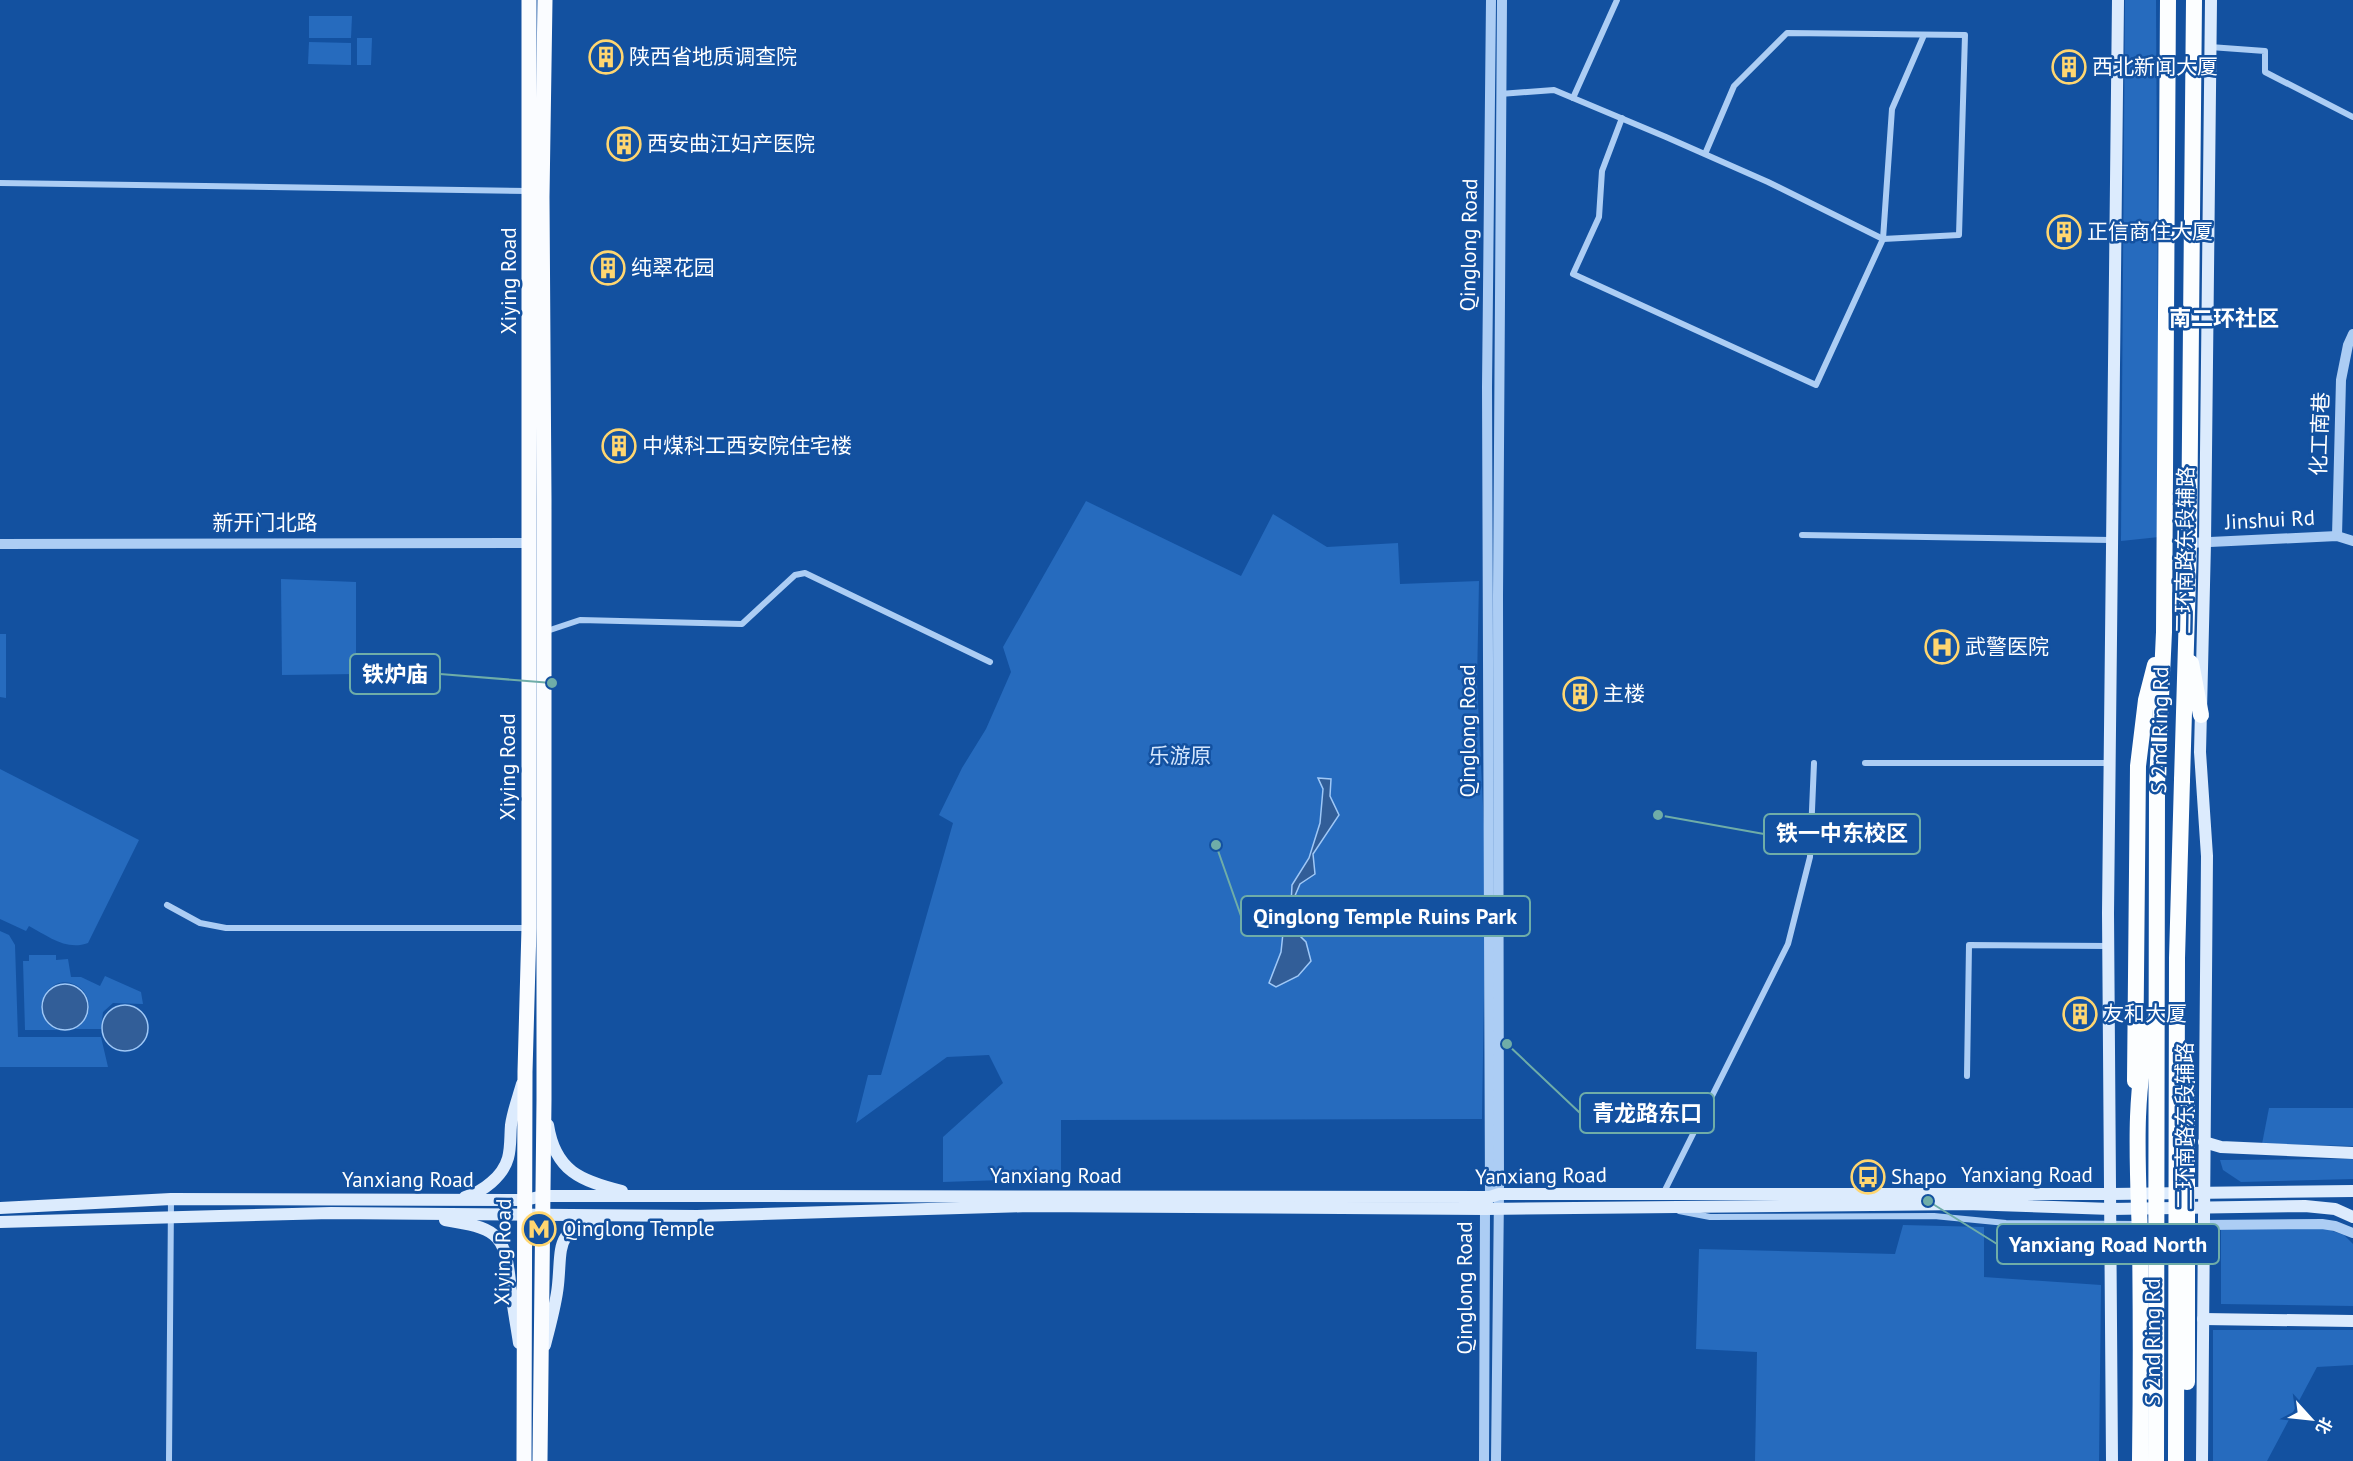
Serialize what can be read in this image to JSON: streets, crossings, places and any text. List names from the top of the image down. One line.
{"streets":{"highway":["S 2nd Ring Rd"],"main road":["Xiying Road","二环南路东段辅路","Yanxiang Road"],"street":["Qinglong Road","化工南巷","Jinshui Rd","新开门北路"]},"crossings":[["Qinglong Road","Yanxiang Road"],["Xiying Road","新开门北路"],["Xiying Road","Yanxiang Road"],["化工南巷","Jinshui Rd"],["Jinshui Rd","二环南路东段辅路"],["Jinshui Rd","S 2nd Ring Rd"],["二环南路东段辅路","S 2nd Ring Rd"]],"districts":["南二环社区"],"parks":["乐游原"],"places":{"building":["陕西省地质调查院","西北新闻大厦","西安曲江妇产医院","正信商住大厦","纯翠花园","中煤科工西安院住宅楼","主楼","友和大厦"],"hospital":["武警医院"],"other":["铁炉庙","铁一中东校区","Qinglong Temple Ruins Park","青龙路东口","Yanxiang Road North"],"bus stop":["Shapo"],"metro station":["Qinglong Temple"]},"north":"bottom right"}
